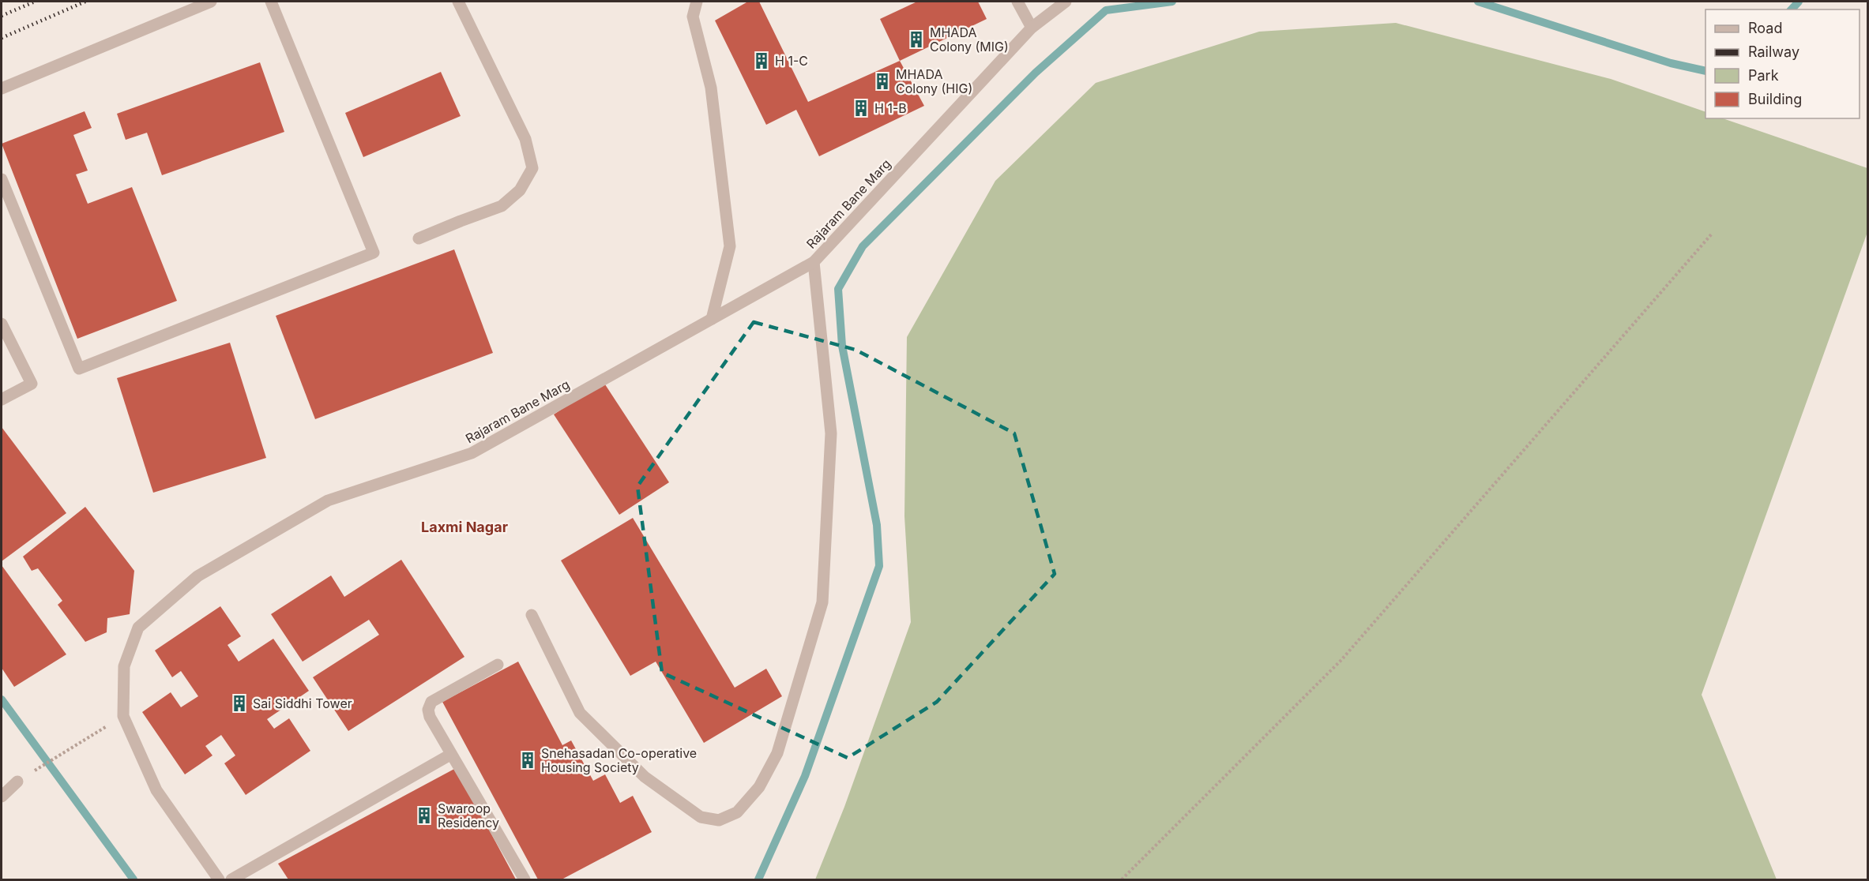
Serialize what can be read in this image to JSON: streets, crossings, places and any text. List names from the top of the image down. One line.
{"streets":{"street":["Rajaram Bane Marg"]},"districts":["Laxmi Nagar"],"places":{"building":["MHADA Colony (MIG)","H 1-C","MHADA Colony (HIG)","H 1-B","Sai Siddhi Tower","Snehasadan Co-operative Housing Society","Swaroop Residency"]},"legend":["Road","Railway","Park","Building"]}
